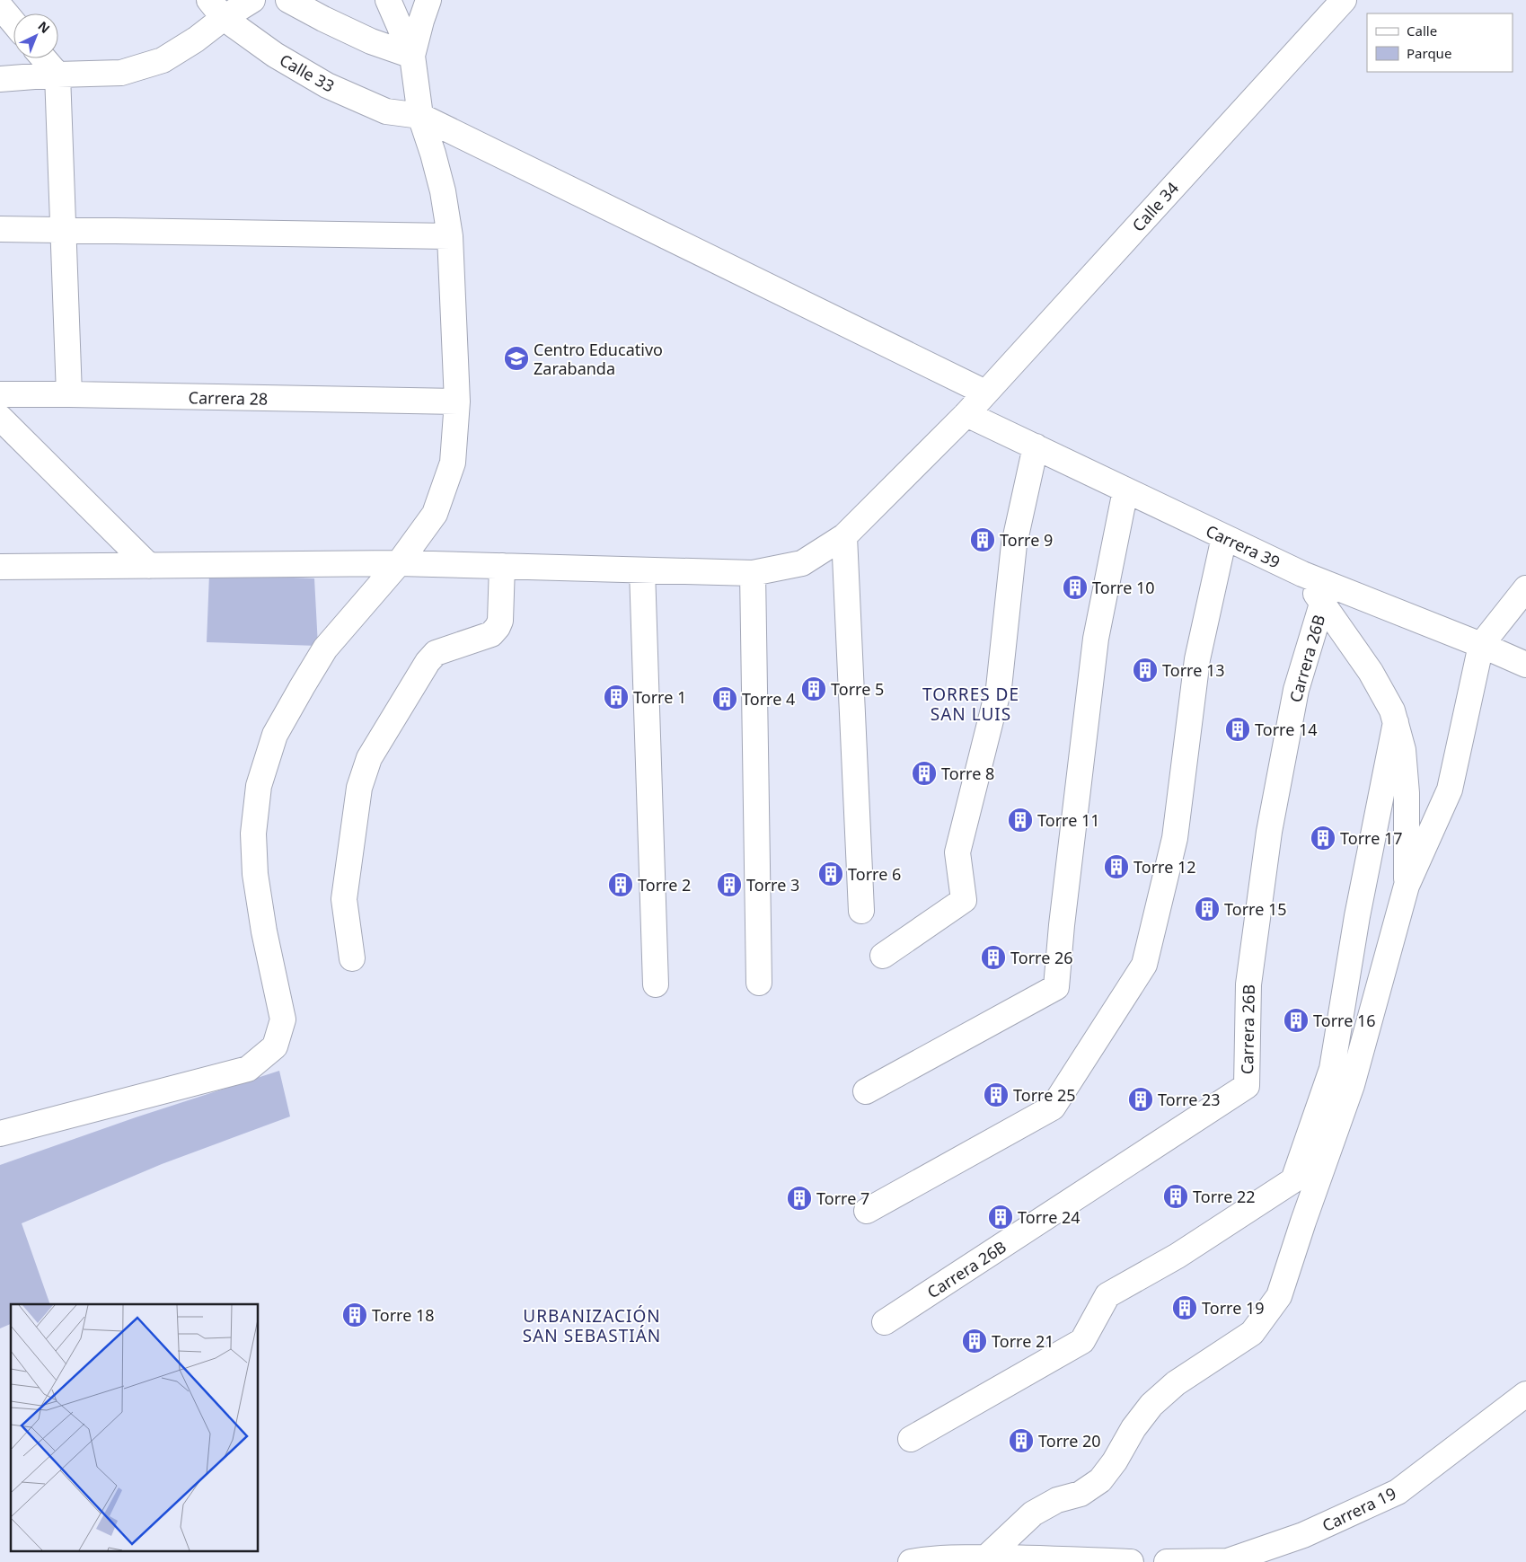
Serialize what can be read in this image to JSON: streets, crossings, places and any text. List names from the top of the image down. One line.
{"streets":{"street":["Calle 33","Calle 34","Carrera 28","Carrera 39","Carrera 26B","Carrera 19"]},"crossings":[["Calle 33","Calle 34"],["Calle 34","Carrera 39"]],"districts":["TORRES DE SAN LUIS","URBANIZACIÓN SAN SEBASTIÁN"],"places":{"school or university":["Centro Educativo Zarabanda"],"building":["Torre 9","Torre 10","Torre 13","Torre 5","Torre 1","Torre 4","Torre 14","Torre 8","Torre 11","Torre 17","Torre 12","Torre 6","Torre 2","Torre 3","Torre 15","Torre 26","Torre 16","Torre 25","Torre 23","Torre 22","Torre 7","Torre 24","Torre 19","Torre 18","Torre 21","Torre 20"]},"legend":["Calle","Parque"],"north":"top right"}
